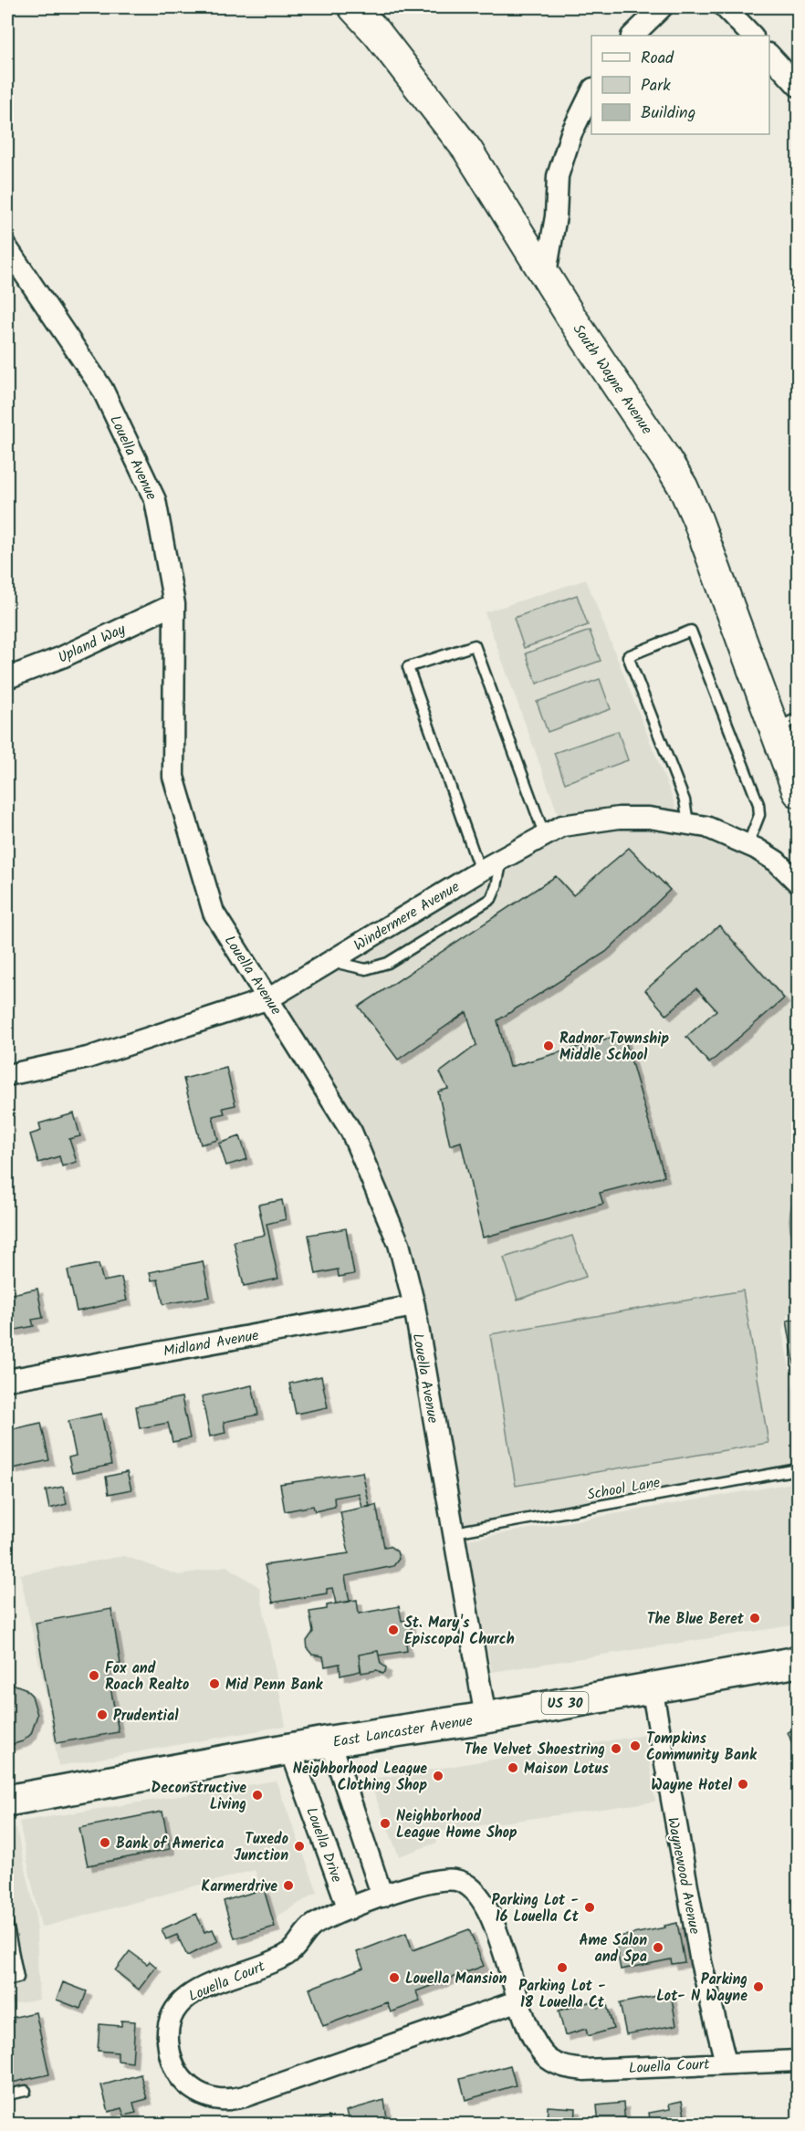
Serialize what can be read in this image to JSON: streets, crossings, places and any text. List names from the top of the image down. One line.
{"streets":{"highway":["US 30","East Lancaster Avenue"],"main road":["South Wayne Avenue"],"street":["Louella Avenue","Upland Way","Windermere Avenue","Midland Avenue","Louella Drive","Waynewood Avenue","Louella Court"],"lane":["School Lane"]},"crossings":[["Louella Avenue","Upland Way"],["Louella Avenue","Windermere Avenue"],["Louella Avenue","Midland Avenue"],["Louella Avenue","School Lane"],["Louella Avenue","East Lancaster Avenue"],["East Lancaster Avenue","Louella Drive"],["East Lancaster Avenue","Waynewood Avenue"],["Louella Drive","Louella Court"],["Waynewood Avenue","Louella Court"]],"places":["Radnor Township Middle School","The Blue Beret","St. Mary's Episcopal Church","Fox and Roach Realto","Mid Penn Bank","Prudential","Tompkins Community Bank","The Velvet Shoestring","Maison Lotus","Neighborhood League Clothing Shop","Wayne Hotel","Deconstructive Living","Neighborhood League Home Shop","Bank of America","Tuxedo Junction","Karmerdrive","Parking Lot - 16 Louella Ct","Ame Salon and Spa","Parking Lot - 18 Louella Ct","Louella Mansion","Parking Lot- N Wayne"],"legend":["Road","Park","Building"]}
